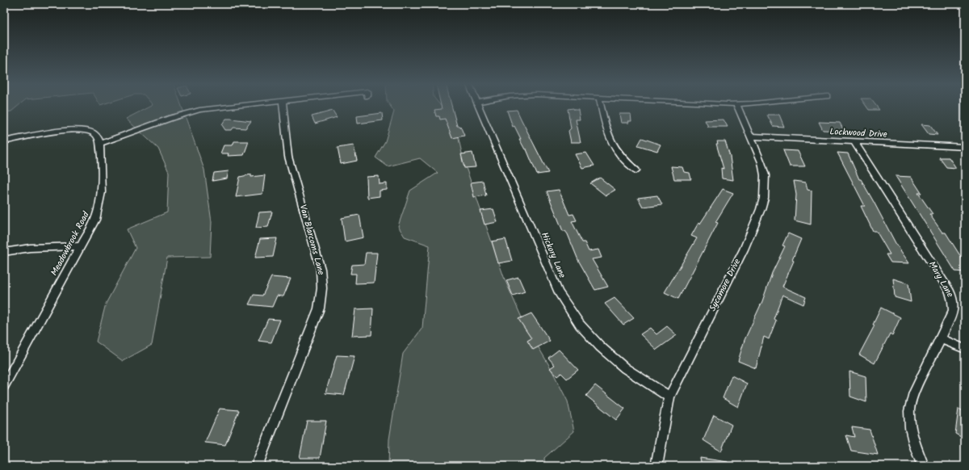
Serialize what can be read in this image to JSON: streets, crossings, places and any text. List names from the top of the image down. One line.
{"streets":{"street":["Lockwood Drive","Van Blarcoms Lane","Meadowbrook Road","Hickory Lane","Mary Lane","Sycamore Drive"]},"crossings":[["Lockwood Drive","Mary Lane"],["Lockwood Drive","Sycamore Drive"],["Hickory Lane","Sycamore Drive"]]}
